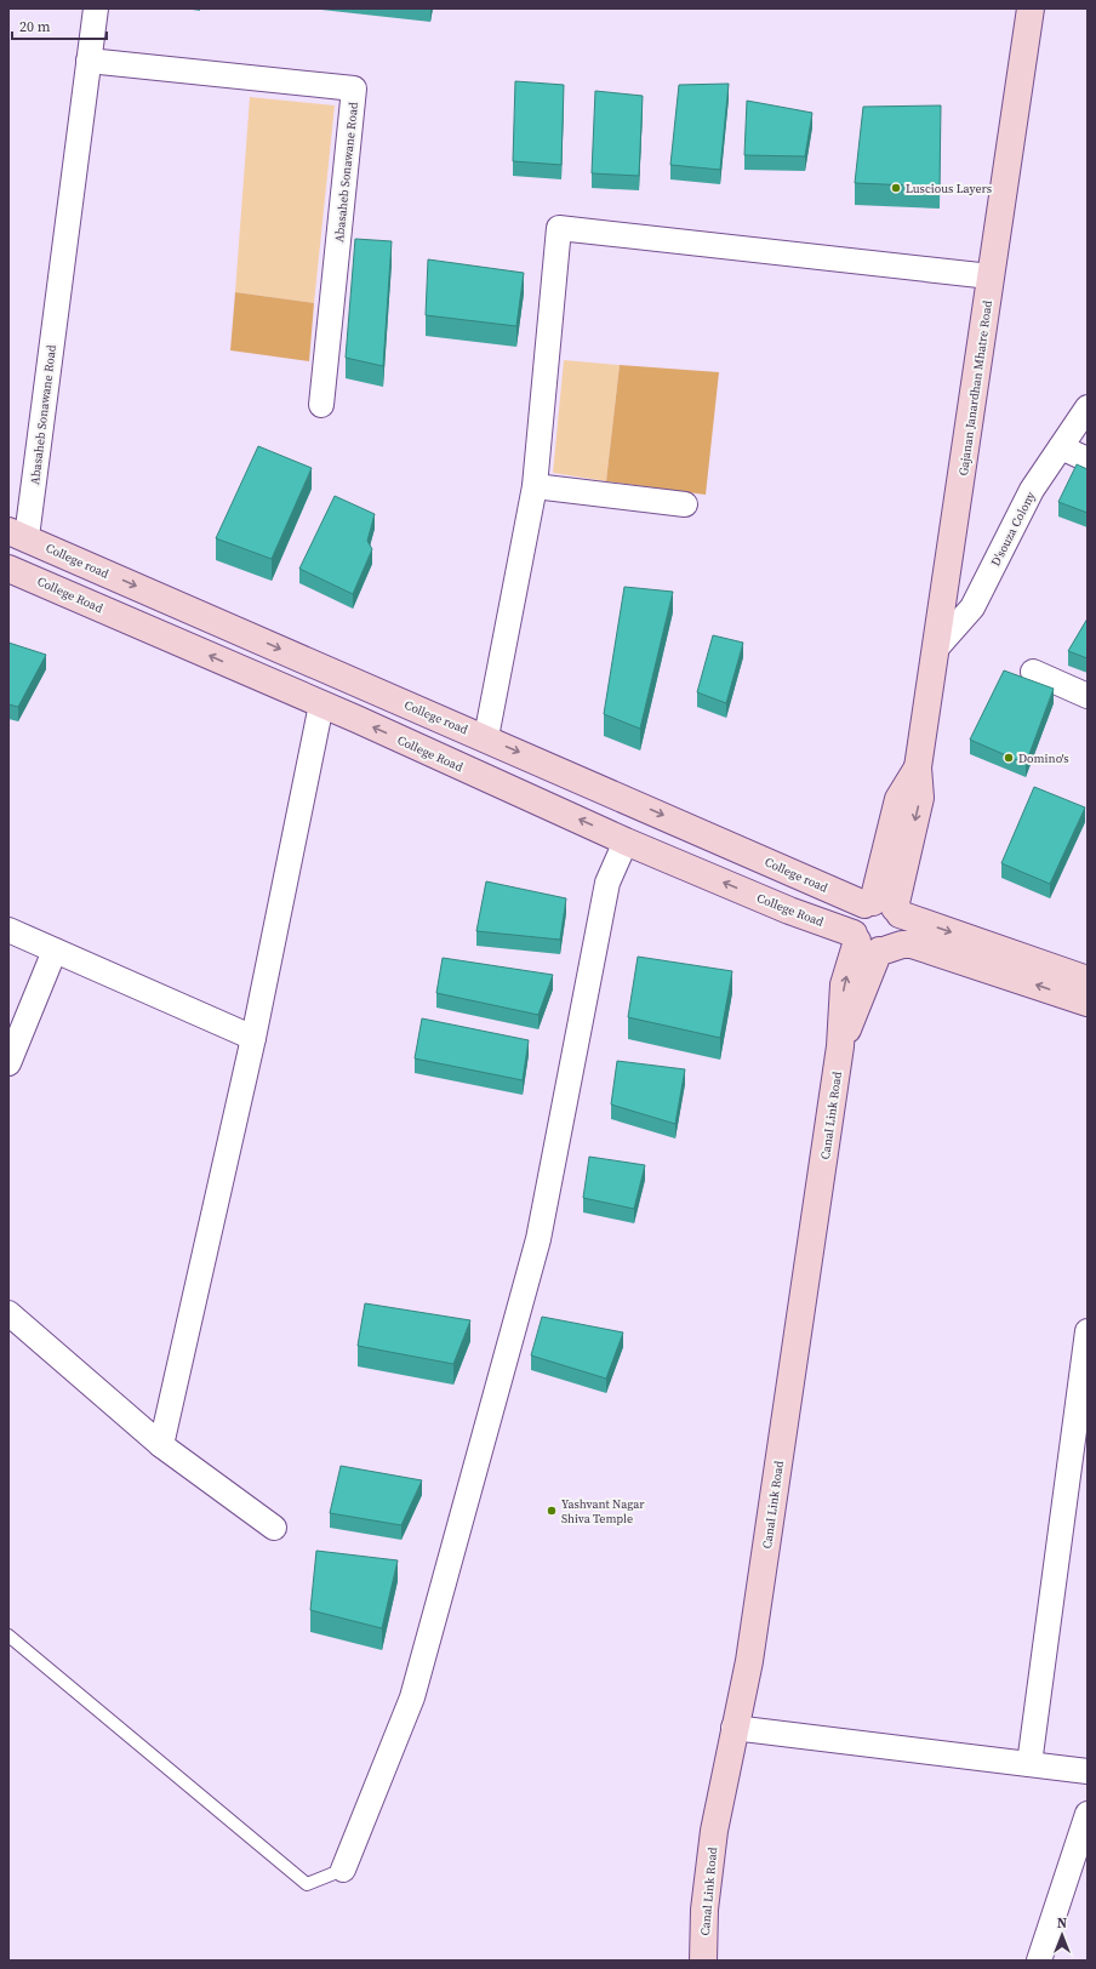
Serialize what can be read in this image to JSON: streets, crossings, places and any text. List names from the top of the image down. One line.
{"streets":{"main road":["Gajanan Janardhan Mhatre Road","College road","College Road","Canal Link Road"],"street":["Abasaheb Sonawane Road","D'souza Colony"]},"crossings":[["Abasaheb Sonawane Road","College road"],["Gajanan Janardhan Mhatre Road","D'souza Colony"],["Gajanan Janardhan Mhatre Road","College road"],["College Road","Canal Link Road"]],"one_way":["College road","College Road"],"places":["Luscious Layers","Domino's","Yashvant Nagar Shiva Temple"],"scale_bar":"20 m","north":"top"}
